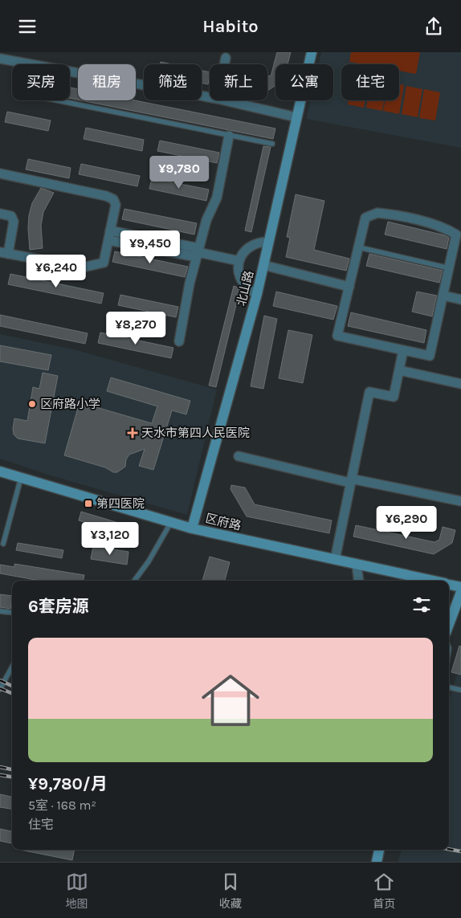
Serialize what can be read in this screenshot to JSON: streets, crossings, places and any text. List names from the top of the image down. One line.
{"streets":{"main road":["北山路","区府路"]},"crossings":[["北山路","区府路"]],"places":{"other":["区府路小学"],"health":["天水市第四人民医院"],"transit":["第四医院"]},"page":{"header":"Habito","chip":["买房","租房","筛选","新上","公寓","住宅"],"price":["¥9,780","¥9,450","¥6,240","¥8,270","¥6,290","¥3,120"],"heading":"6套房源","list":[{"name":"¥9,780/月","note":"5室 · 168 m² · 住宅"}],"tabs":["地图","收藏","首页"]}}
